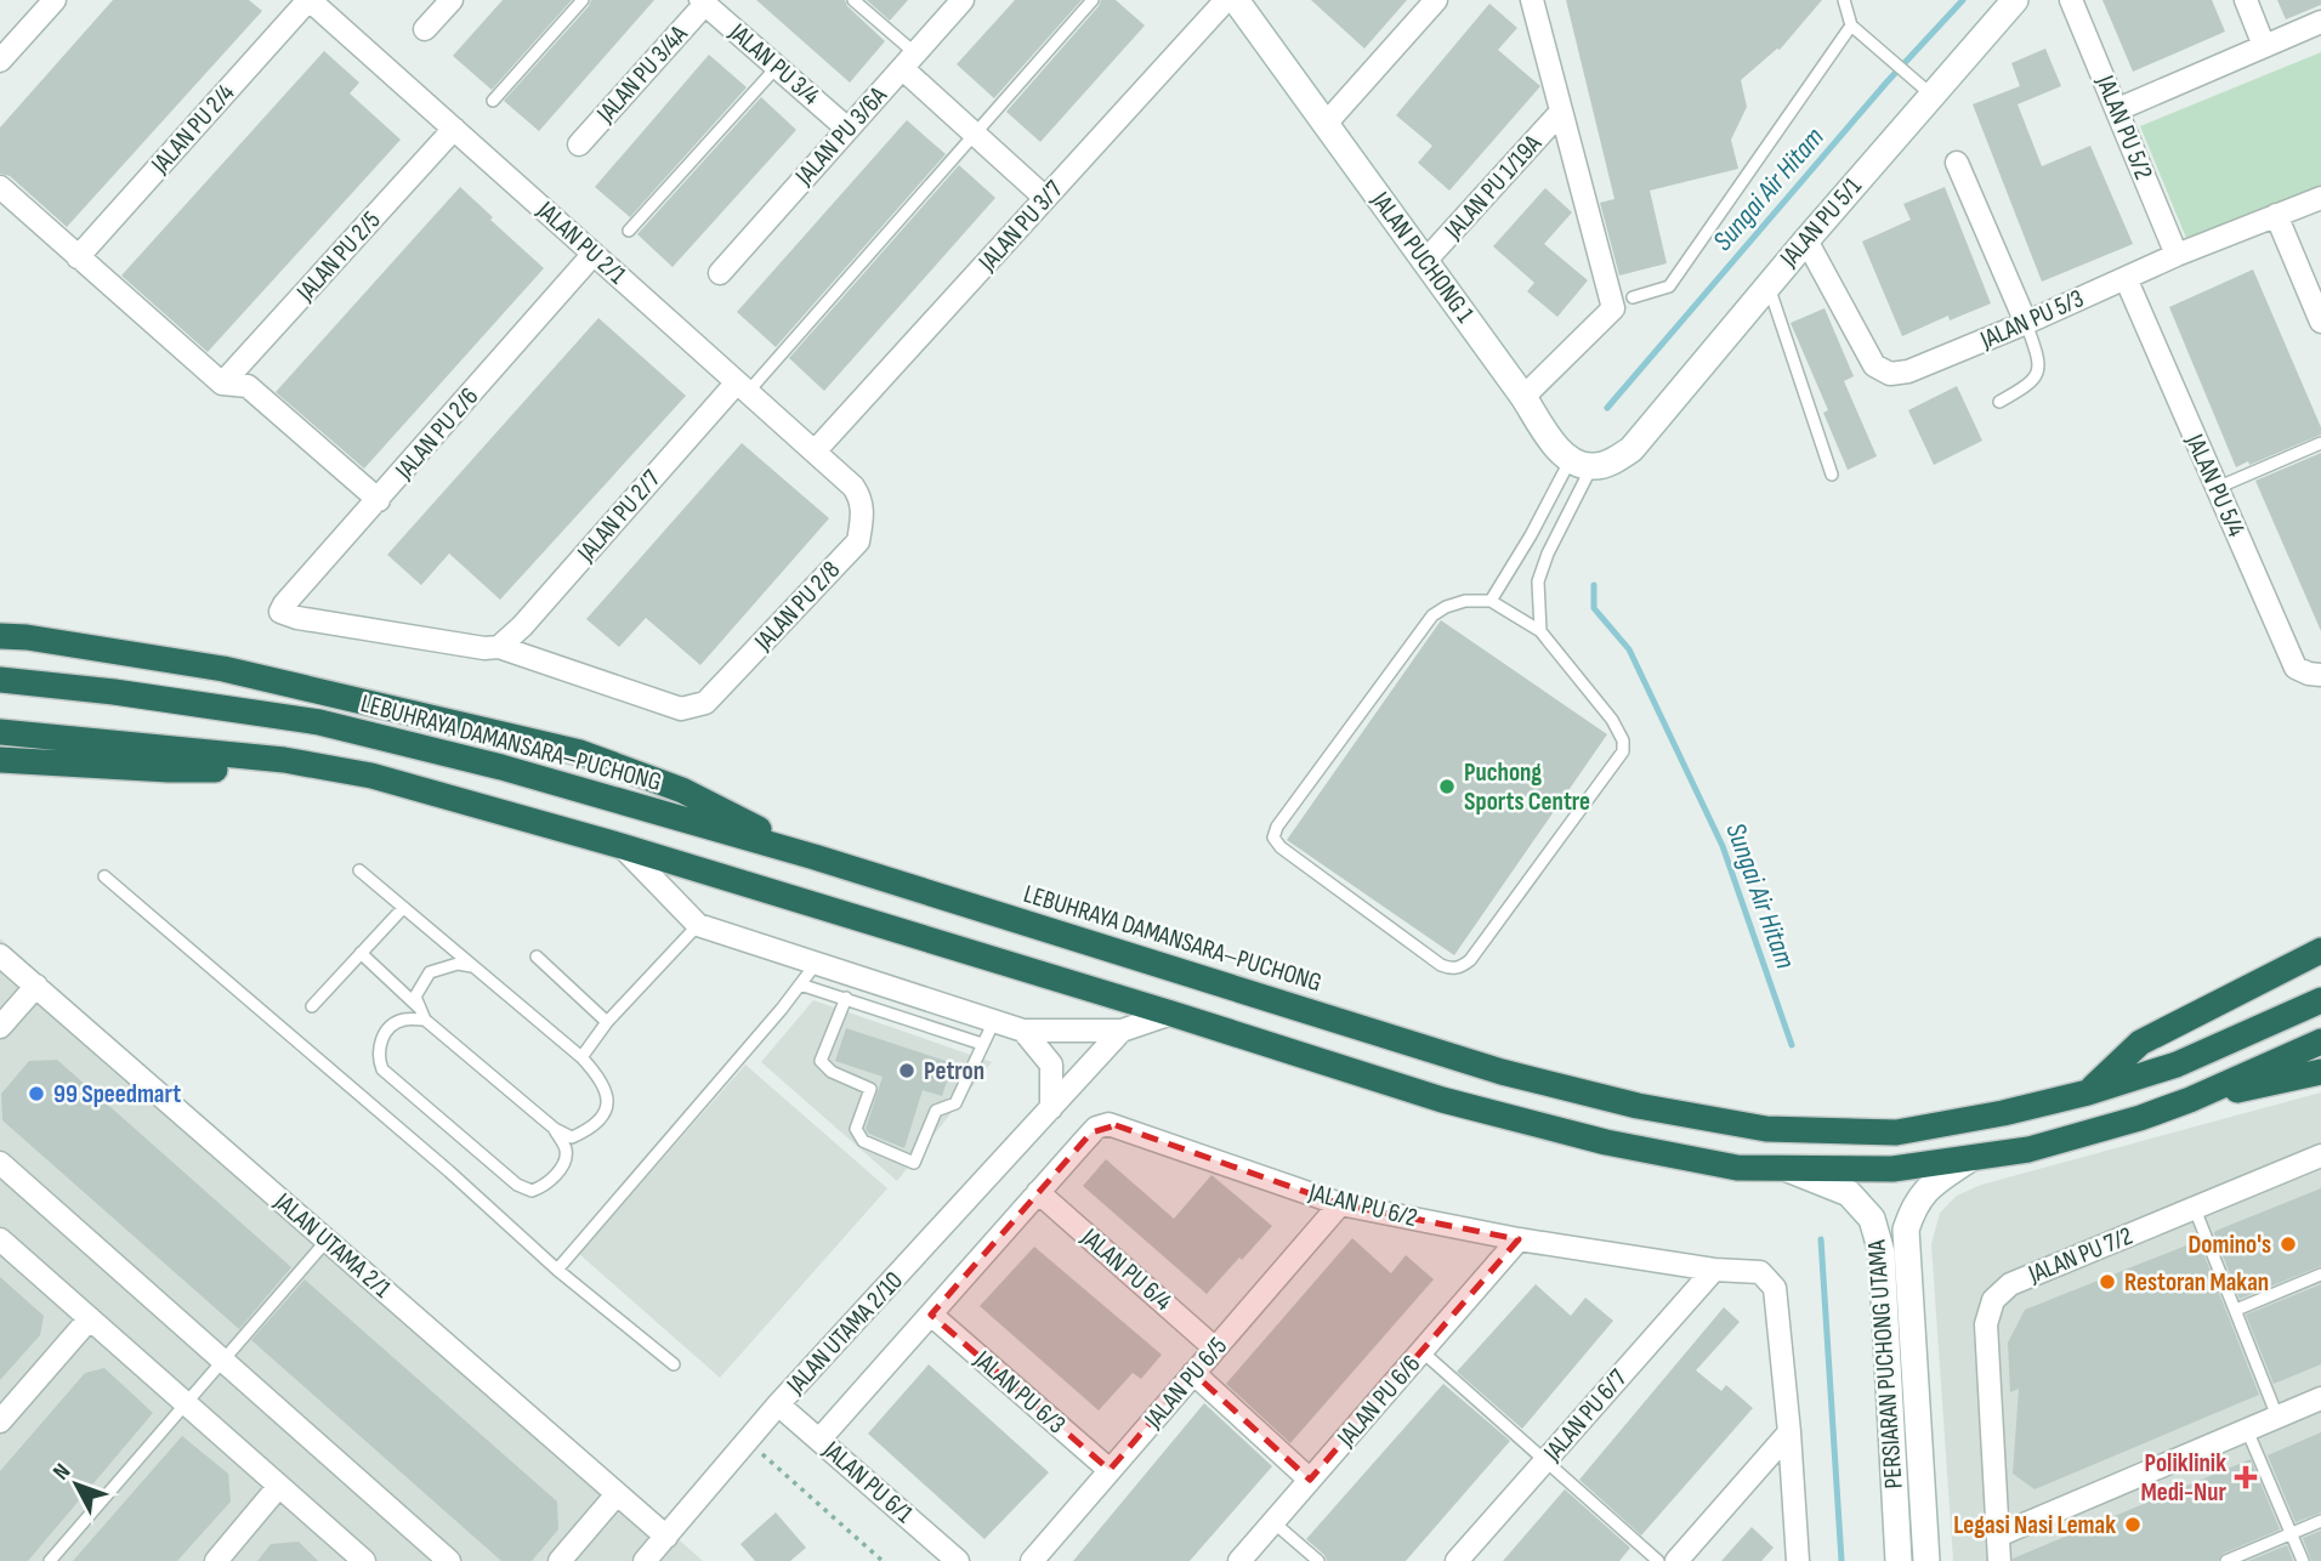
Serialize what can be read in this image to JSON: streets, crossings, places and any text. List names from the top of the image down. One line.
{"streets":{"highway":["LEBUHRAYA DAMANSARA–PUCHONG"],"street":["JALAN PU 3/4","JALAN PU 3/4A","JALAN PU 5/2","JALAN PU 2/4","JALAN PU 3/6A","JALAN PU 1/19A","JALAN PU 5/1","JALAN PU 3/7","JALAN PU 2/1","JALAN PU 2/5","JALAN PUCHONG 1","JALAN PU 5/3","JALAN PU 2/6","JALAN PU 5/4","JALAN PU 2/7","JALAN PU 2/8","JALAN PU 6/2","JALAN UTAMA 2/1","JALAN PU 7/2","JALAN PU 6/4","JALAN UTAMA 2/10","PERSIARAN PUCHONG UTAMA","JALAN PU 6/5","JALAN PU 6/3","JALAN PU 6/6","JALAN PU 6/7","JALAN PU 6/1"]},"crossings":[["JALAN PU 3/4","JALAN PU 3/4A"],["JALAN PU 3/4","JALAN PU 3/6A"],["JALAN PU 5/2","JALAN PU 5/3"],["JALAN PU 2/4","JALAN PU 2/1"],["JALAN PU 1/19A","JALAN PUCHONG 1"],["JALAN PU 5/1","JALAN PUCHONG 1"],["JALAN PU 5/1","JALAN PU 5/3"],["JALAN PU 3/7","JALAN PU 2/1"],["JALAN PU 2/1","JALAN PU 2/5"],["JALAN PU 2/1","JALAN PU 2/6"],["JALAN PU 2/1","JALAN PU 2/7"],["JALAN PU 2/1","JALAN PU 2/8"],["JALAN PU 5/3","JALAN PU 5/4"],["JALAN PU 2/6","JALAN PU 2/7"],["JALAN PU 2/6","JALAN PU 2/8"],["JALAN PU 2/7","JALAN PU 2/8"],["JALAN PU 6/2","JALAN PU 6/4"],["JALAN PU 6/2","JALAN PU 6/5"],["JALAN PU 6/2","JALAN PU 6/3"],["JALAN PU 6/2","JALAN PU 6/6"],["JALAN PU 6/2","JALAN PU 6/7"],["JALAN PU 6/2","JALAN PU 6/1"],["JALAN UTAMA 2/1","JALAN UTAMA 2/10"],["JALAN PU 6/4","JALAN PU 6/5"],["JALAN UTAMA 2/10","JALAN PU 6/1"],["JALAN PU 6/5","JALAN PU 6/3"]],"water":["Sungai Air Hitam"],"places":{"other":["Puchong Sports Centre","Petron","99 Speedmart","Domino's","Restoran Makan","Legasi Nasi Lemak"],"health":["Poliklinik Medi-Nur"]},"north":"top left"}
